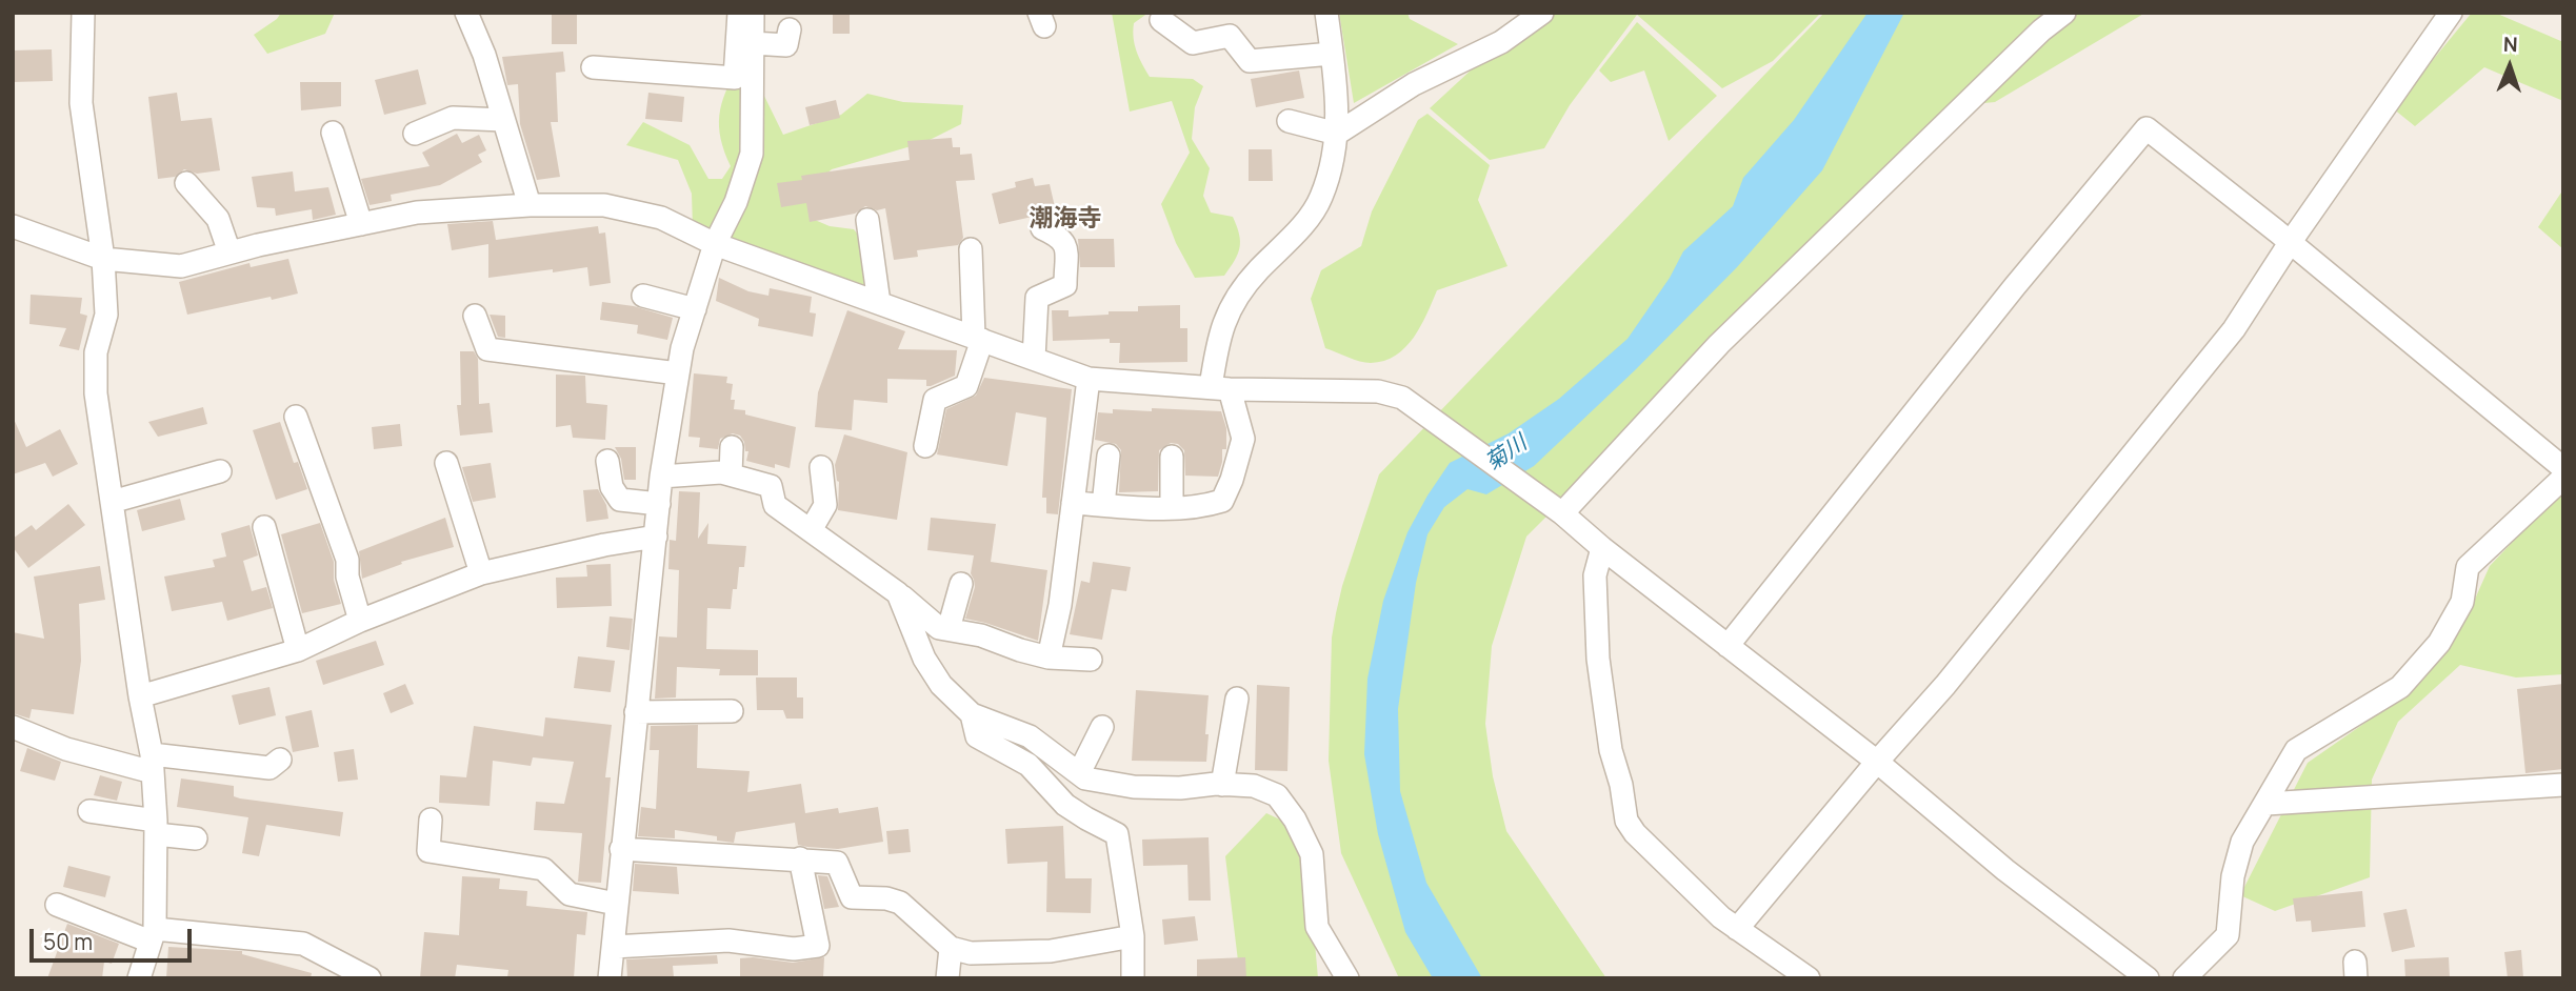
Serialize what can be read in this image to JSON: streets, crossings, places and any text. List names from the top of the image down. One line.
{"districts":["潮海寺"],"water":["菊川"],"scale_bar":"50 m","north":"top"}
